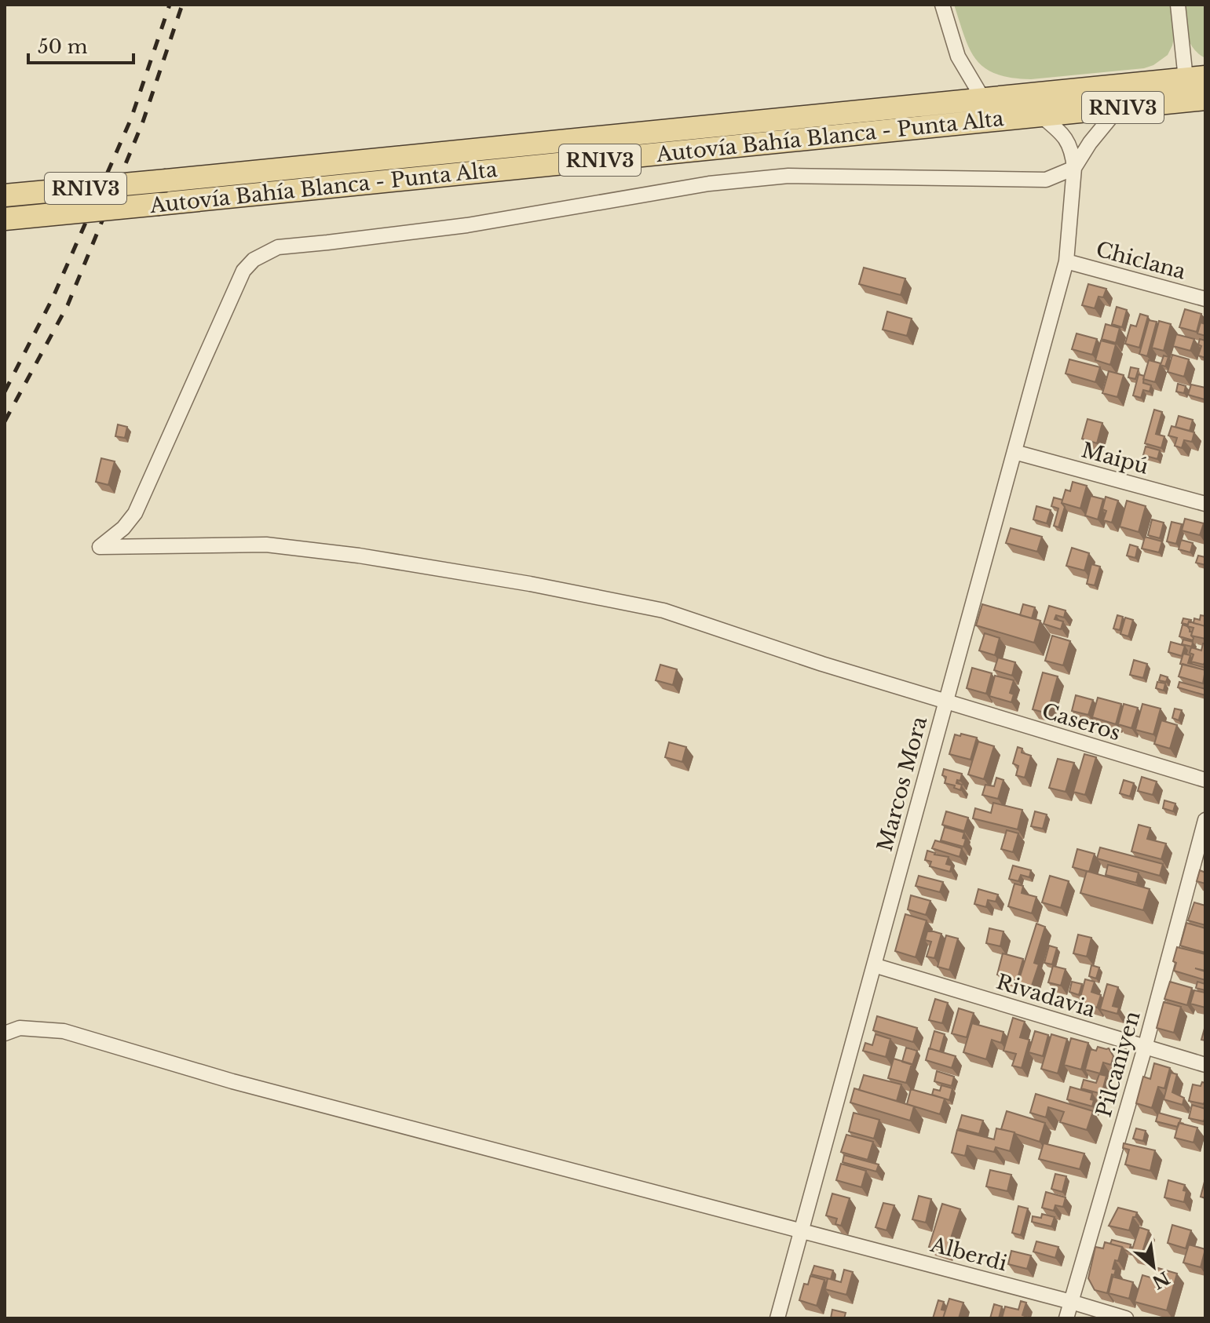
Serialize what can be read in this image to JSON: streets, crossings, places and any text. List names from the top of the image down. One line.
{"streets":{"main road":["RN1V3","Autovía Bahía Blanca - Punta Alta"],"street":["Chiclana","Maipú","Caseros","Marcos Mora","Rivadavia","Pilcaniyen","Alberdi"]},"crossings":[["Chiclana","Marcos Mora"],["Maipú","Marcos Mora"],["Caseros","Marcos Mora"],["Marcos Mora","Rivadavia"],["Marcos Mora","Alberdi"],["Rivadavia","Pilcaniyen"],["Pilcaniyen","Alberdi"]],"scale_bar":"50 m","north":"bottom right"}
